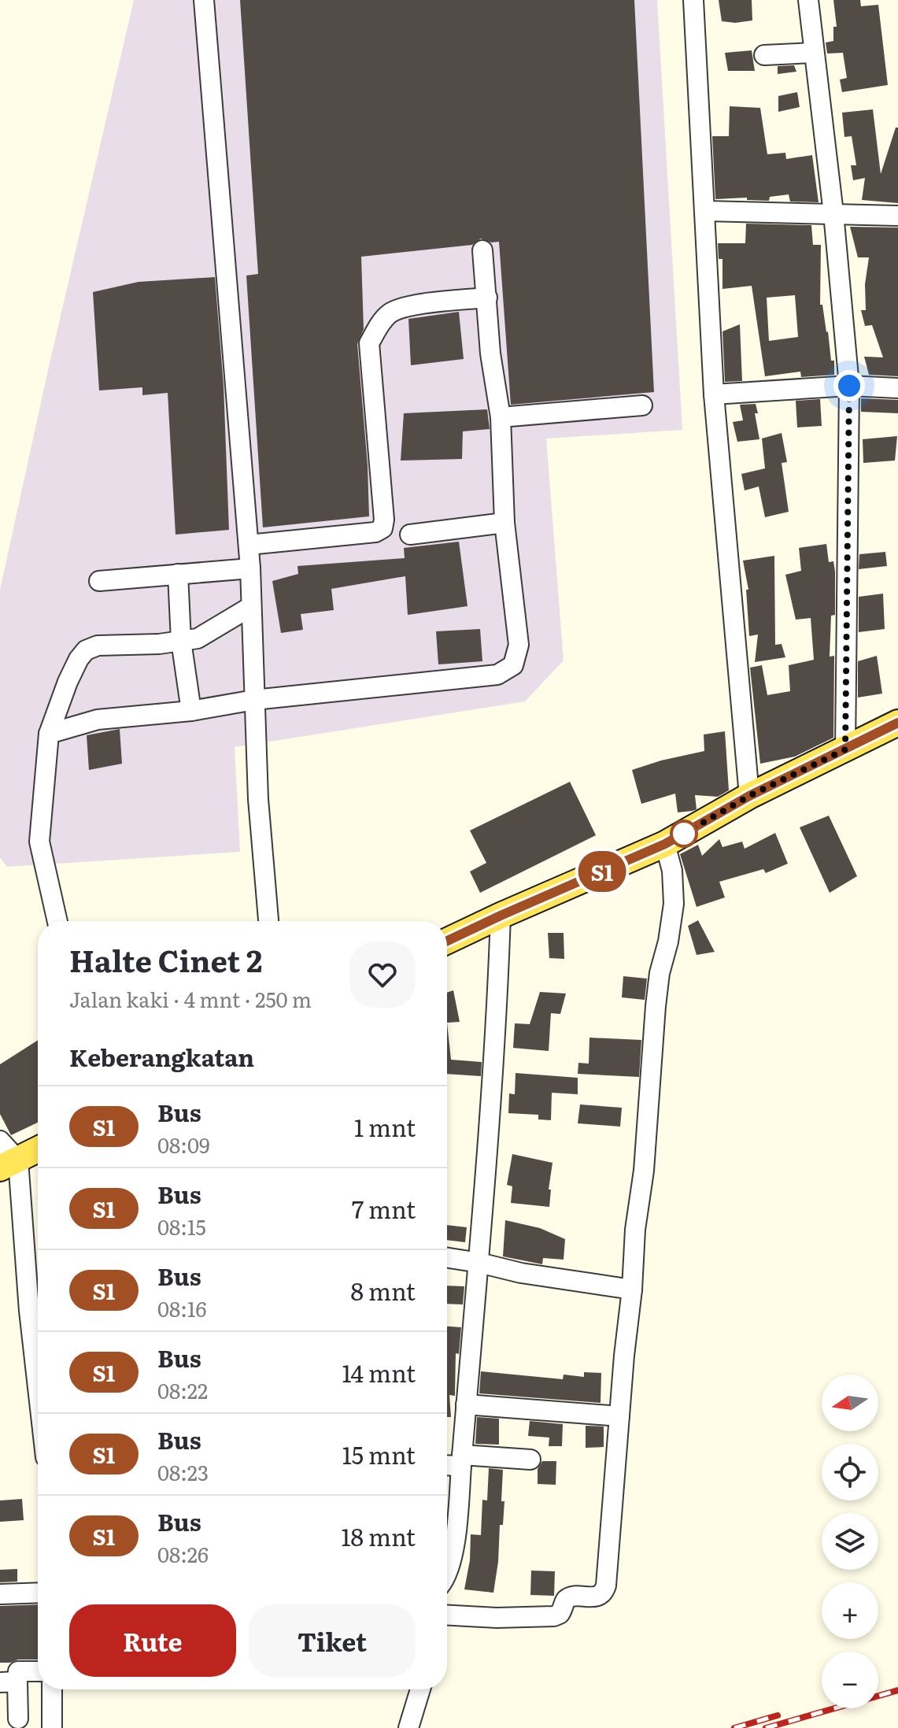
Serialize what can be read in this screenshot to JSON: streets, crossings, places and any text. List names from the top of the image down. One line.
{"lines":["bus line S1"],"north":"left","page":{"on_map":"S1","heading":[["Halte Cinet 2","Jalan kaki · 4 mnt · 250 m"],"Keberangkatan"],"list":[{"mark":"S1","name":"Bus","note":"08:09","value":"1 mnt"},{"mark":"S1","name":"Bus","note":"08:15","value":"7 mnt"},{"mark":"S1","name":"Bus","note":"08:16","value":"8 mnt"},{"mark":"S1","name":"Bus","note":"08:22","value":"14 mnt"},{"mark":"S1","name":"Bus","note":"08:23","value":"15 mnt"},{"mark":"S1","name":"Bus","note":"08:26","value":"18 mnt"}],"map_buttons":["+","−"],"buttons":["Rute","Tiket"]}}
